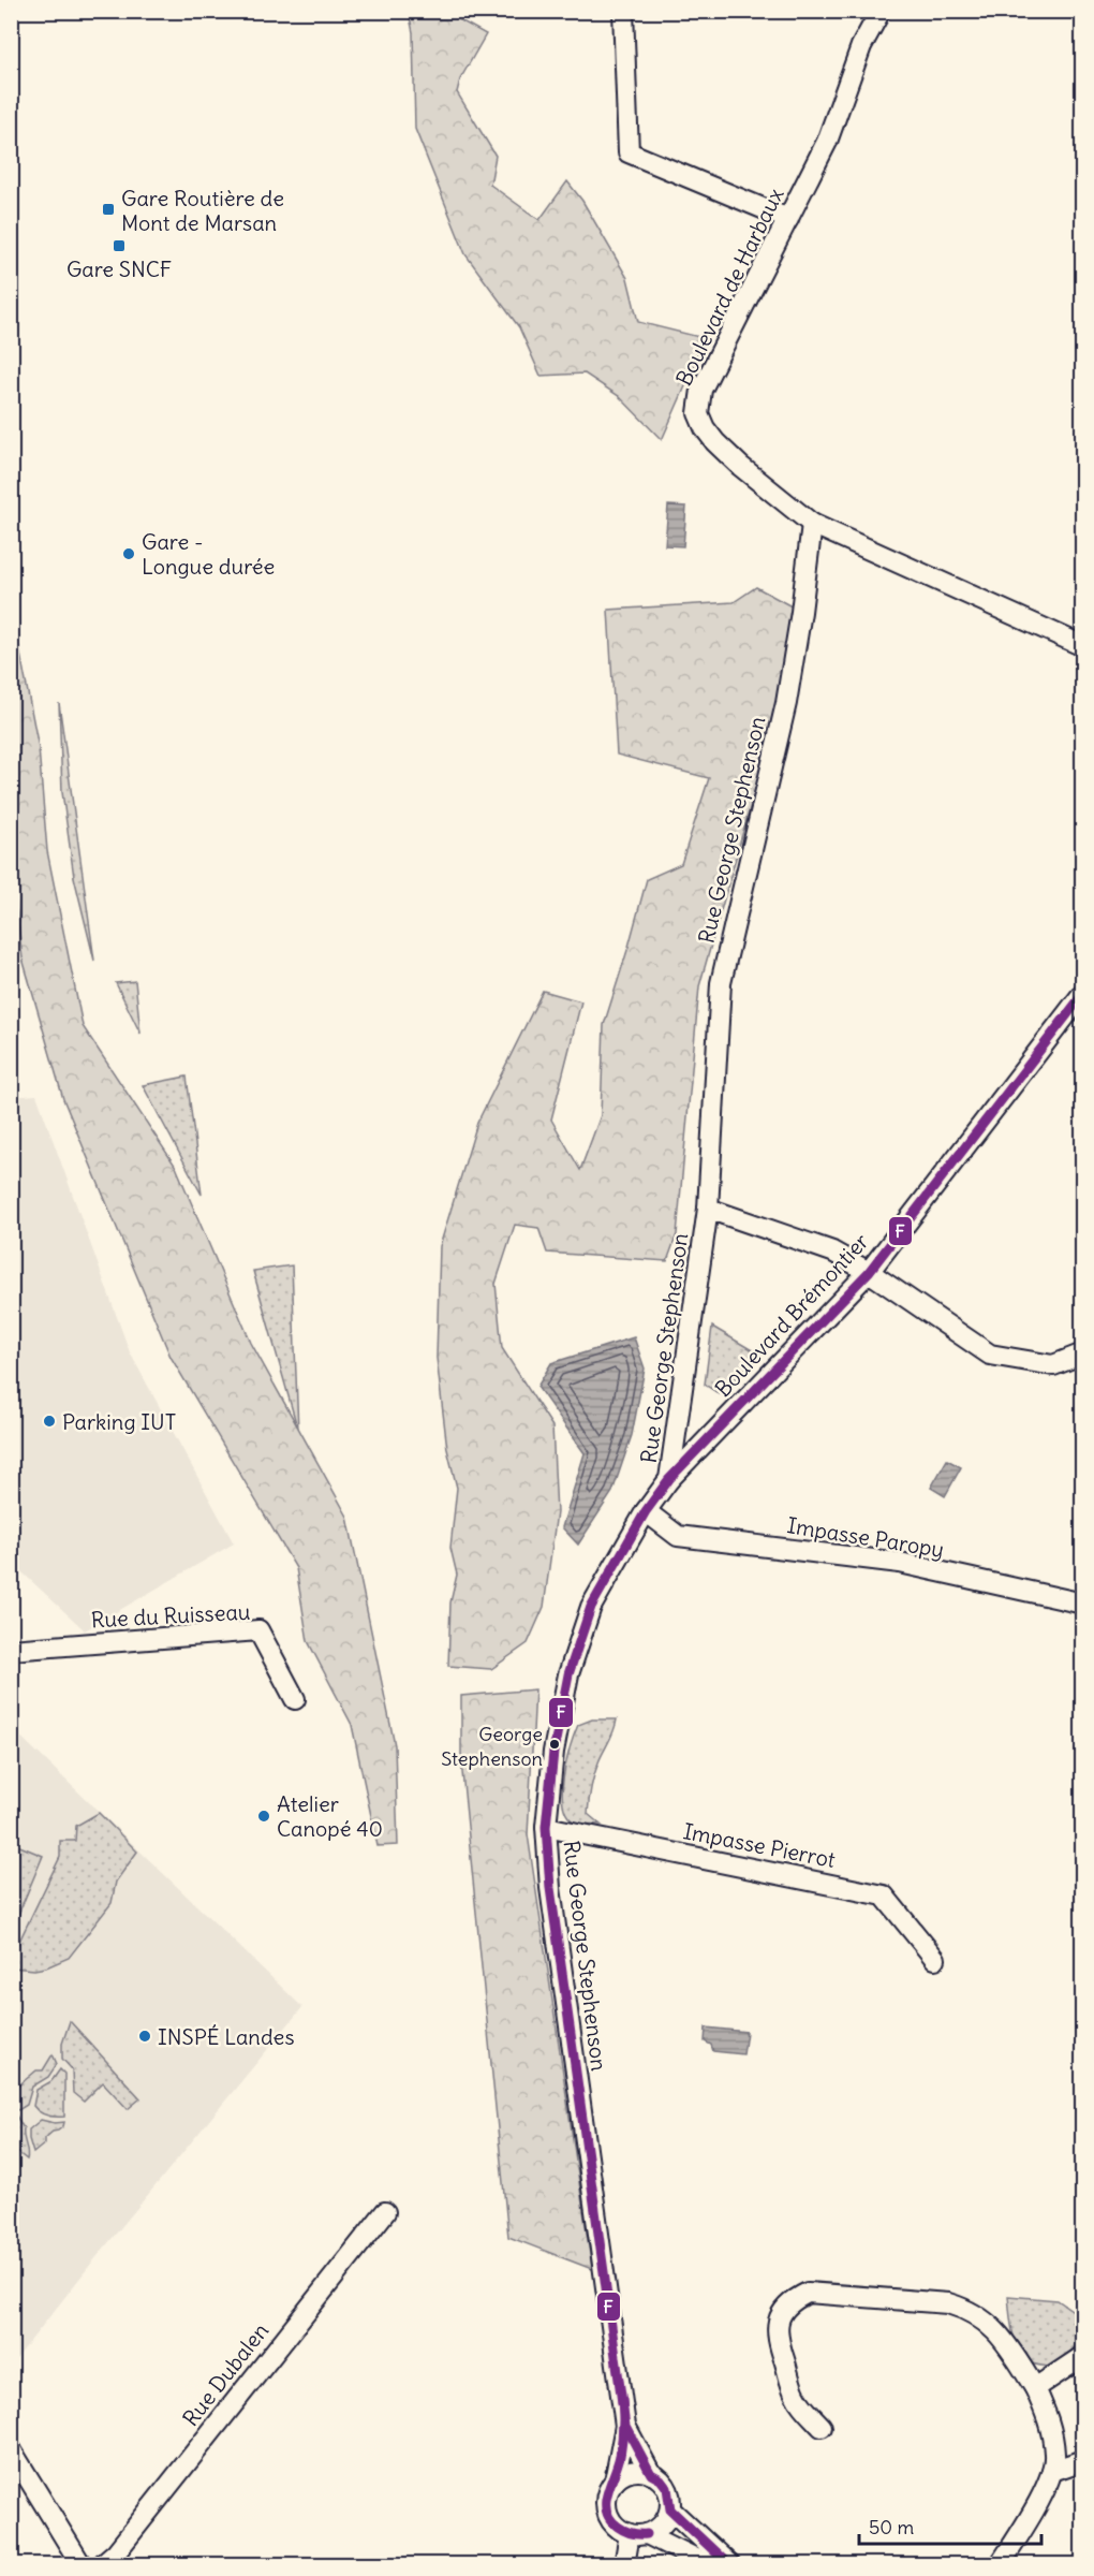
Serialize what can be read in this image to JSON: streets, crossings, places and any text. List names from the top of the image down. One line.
{"streets":{"street":["Boulevard de Harbaux","Rue George Stephenson","Boulevard Brémontier","Impasse Paropy","Rue du Ruisseau","Impasse Pierrot","Rue Dubalen"]},"crossings":[["Boulevard de Harbaux","Rue George Stephenson"],["Rue George Stephenson","Boulevard Brémontier"],["Rue George Stephenson","Impasse Paropy"],["Rue George Stephenson","Impasse Pierrot"]],"places":{"transit":["Gare Routière de Mont de Marsan","Gare SNCF"],"other":["Gare - Longue durée","Parking IUT","George Stephenson","Atelier Canopé 40","INSPÉ Landes"]},"lines":["transit line F"],"scale_bar":"50 m"}
